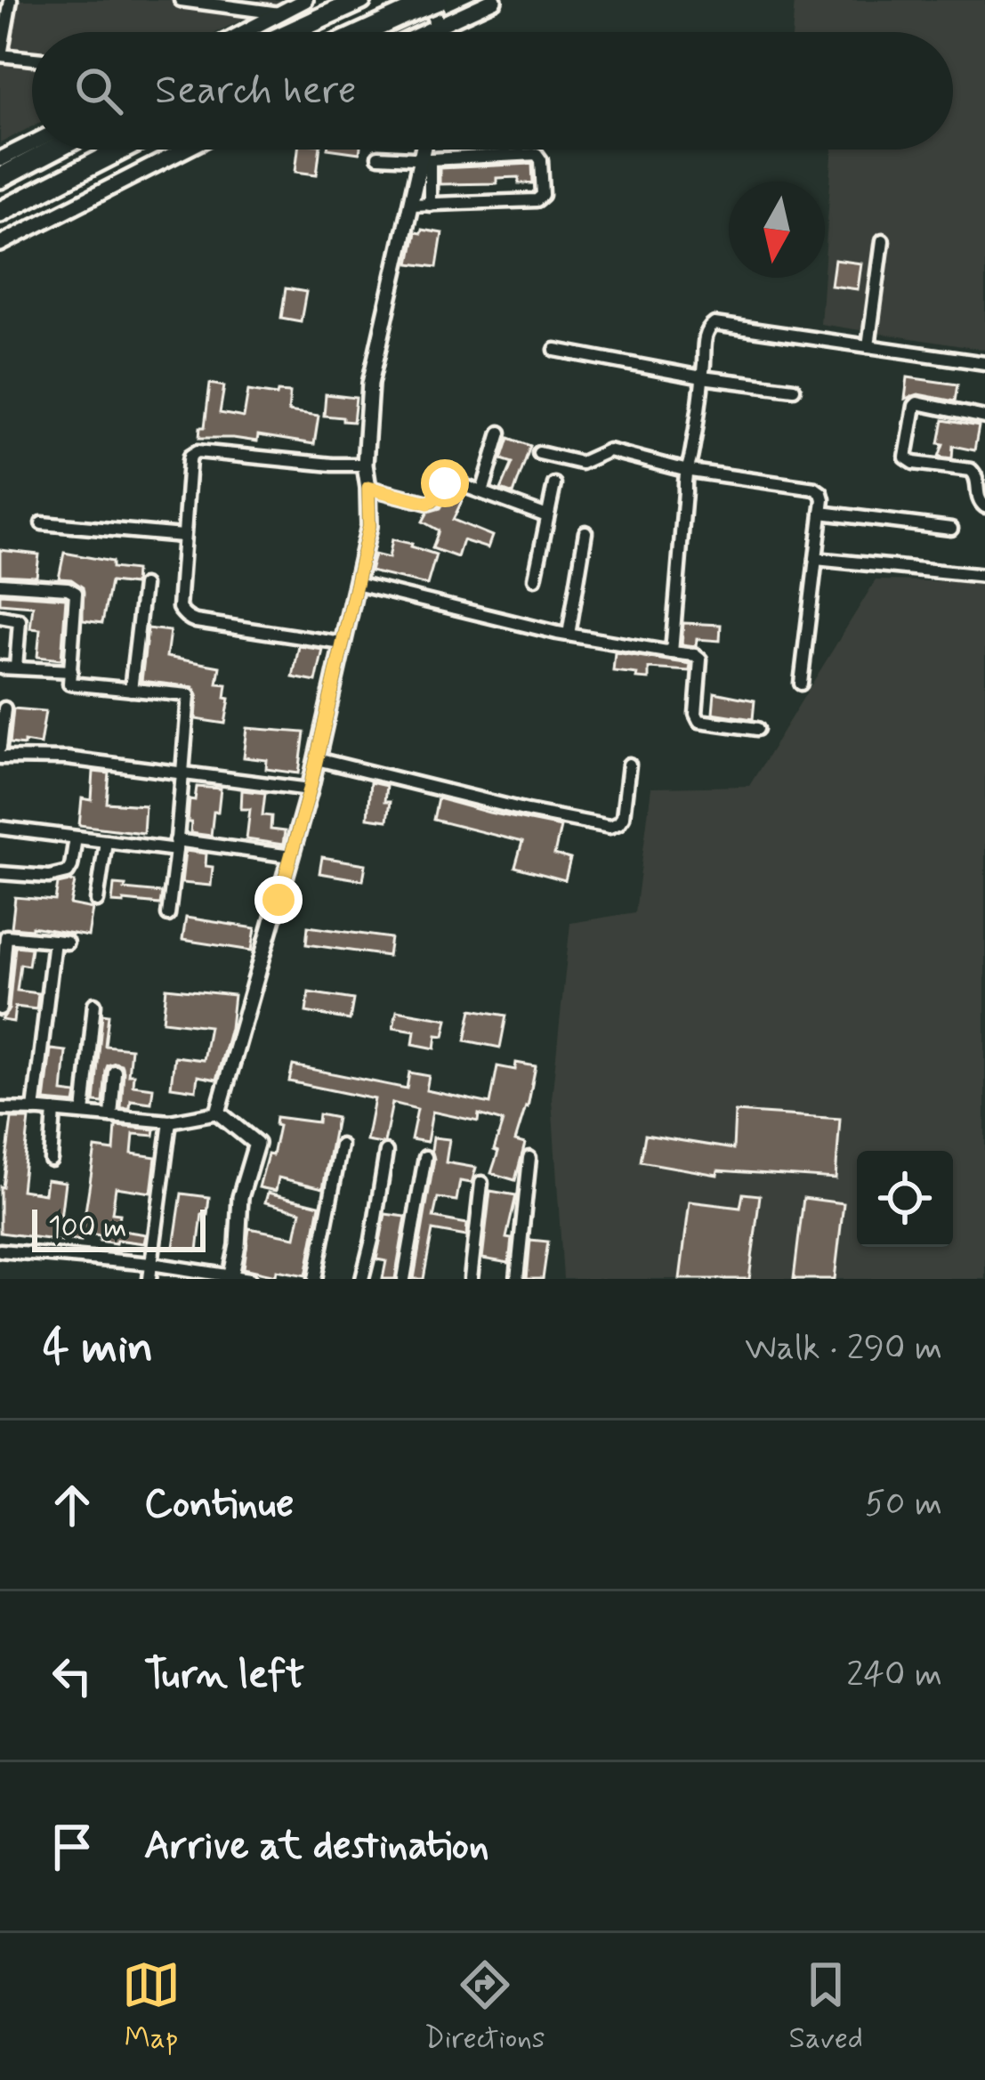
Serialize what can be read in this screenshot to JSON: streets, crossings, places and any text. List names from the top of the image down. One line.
{"scale_bar":"100 m","north":"bottom","page":{"search":"Search here","scale":"100 m","heading":["4 min","Walk · 290 m"],"list":[["Continue","50 m"],["Turn left","240 m"],"Arrive at destination"],"nav":["Map","Directions","Saved"]}}
